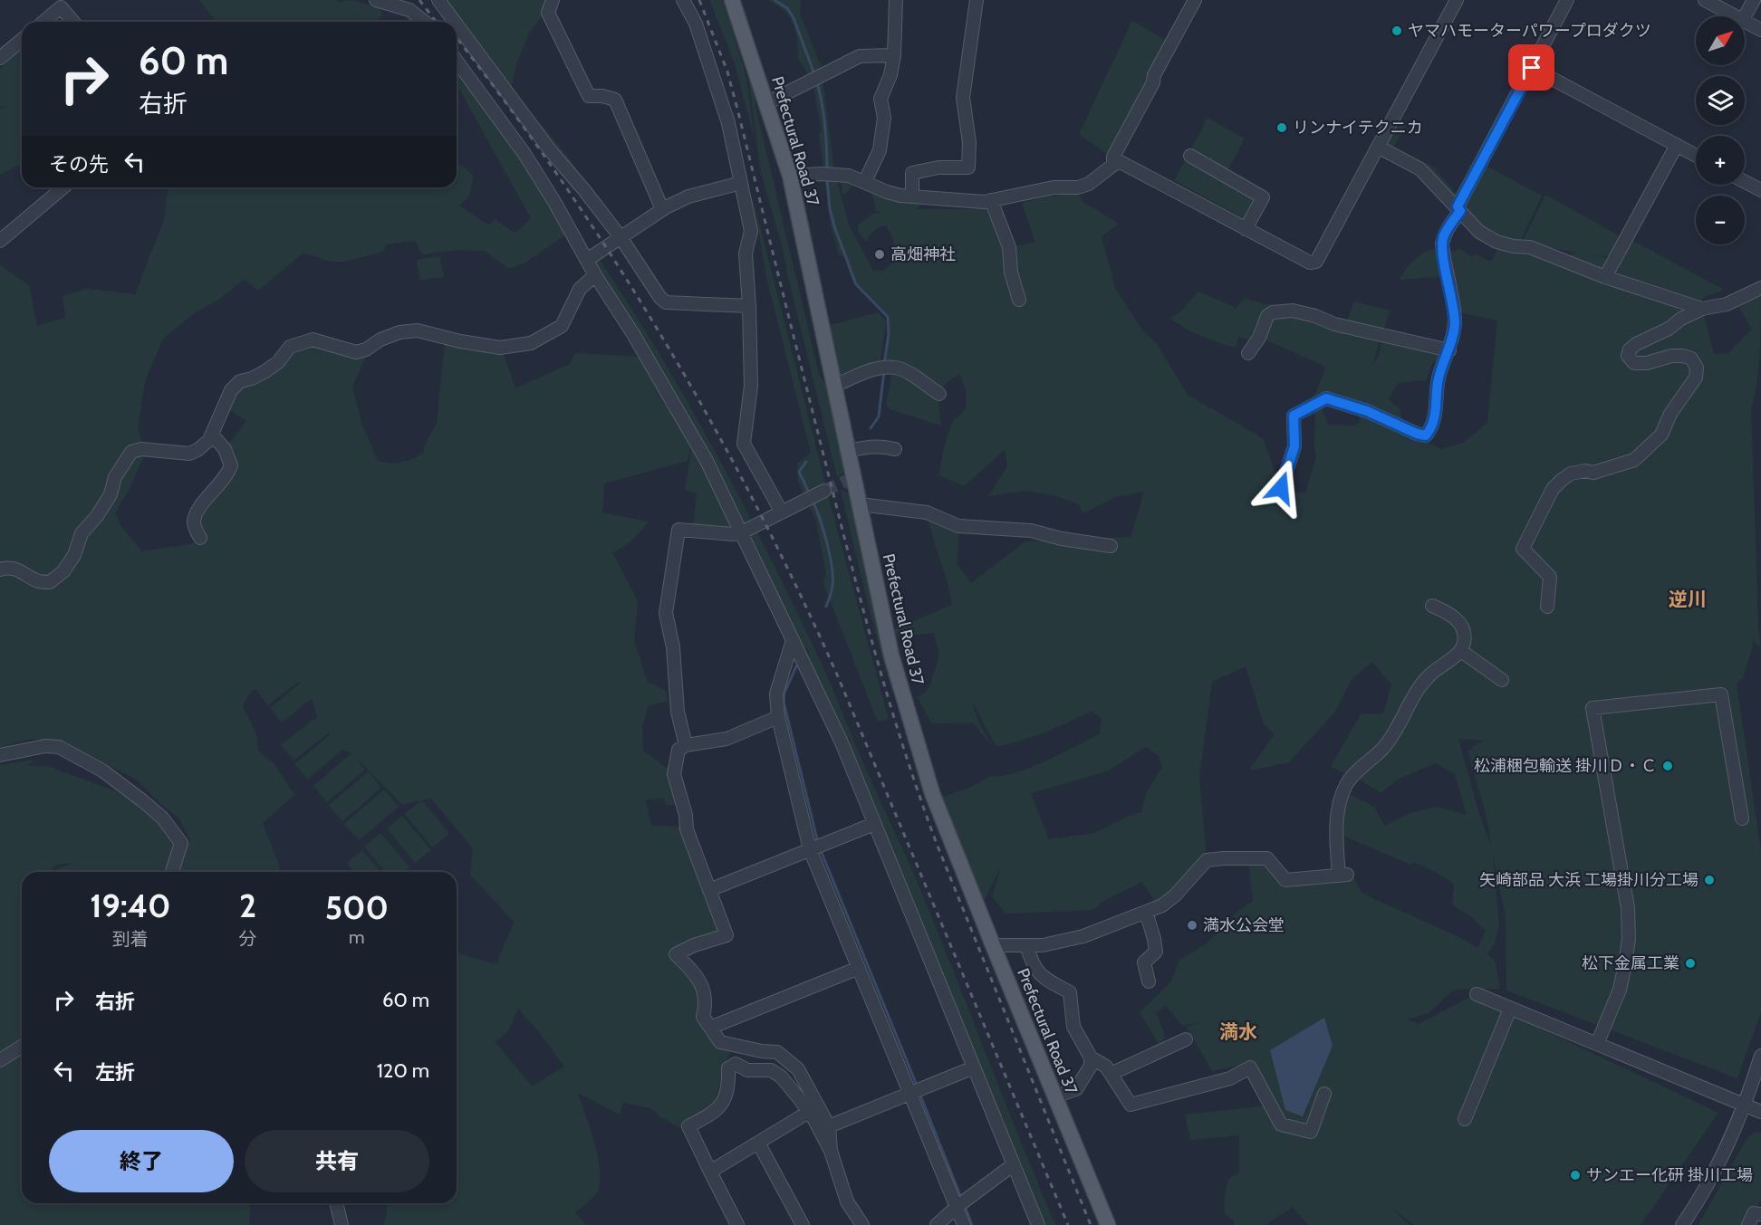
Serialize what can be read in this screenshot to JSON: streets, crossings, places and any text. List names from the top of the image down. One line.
{"streets":{"main road":["Prefectural Road 37"]},"districts":["逆川","満水"],"places":["ヤマハモーターパワープロダクツ","リンナイテクニカ","高畑神社","松浦梱包輸送 掛川Ｄ・Ｃ","矢崎部品 大浜 工場掛川分工場","満水公会堂","松下金属工業","サンエー化研 掛川工場"],"north":"top right","page":{"map_buttons":["+","−"],"turn":["60 m","右折"],"then":"その先","eta":["19:40","到着","2","分","500","m"],"list":[{"name":"右折","value":"60 m"},{"name":"左折","value":"120 m"}],"buttons":["終了","共有"]}}
